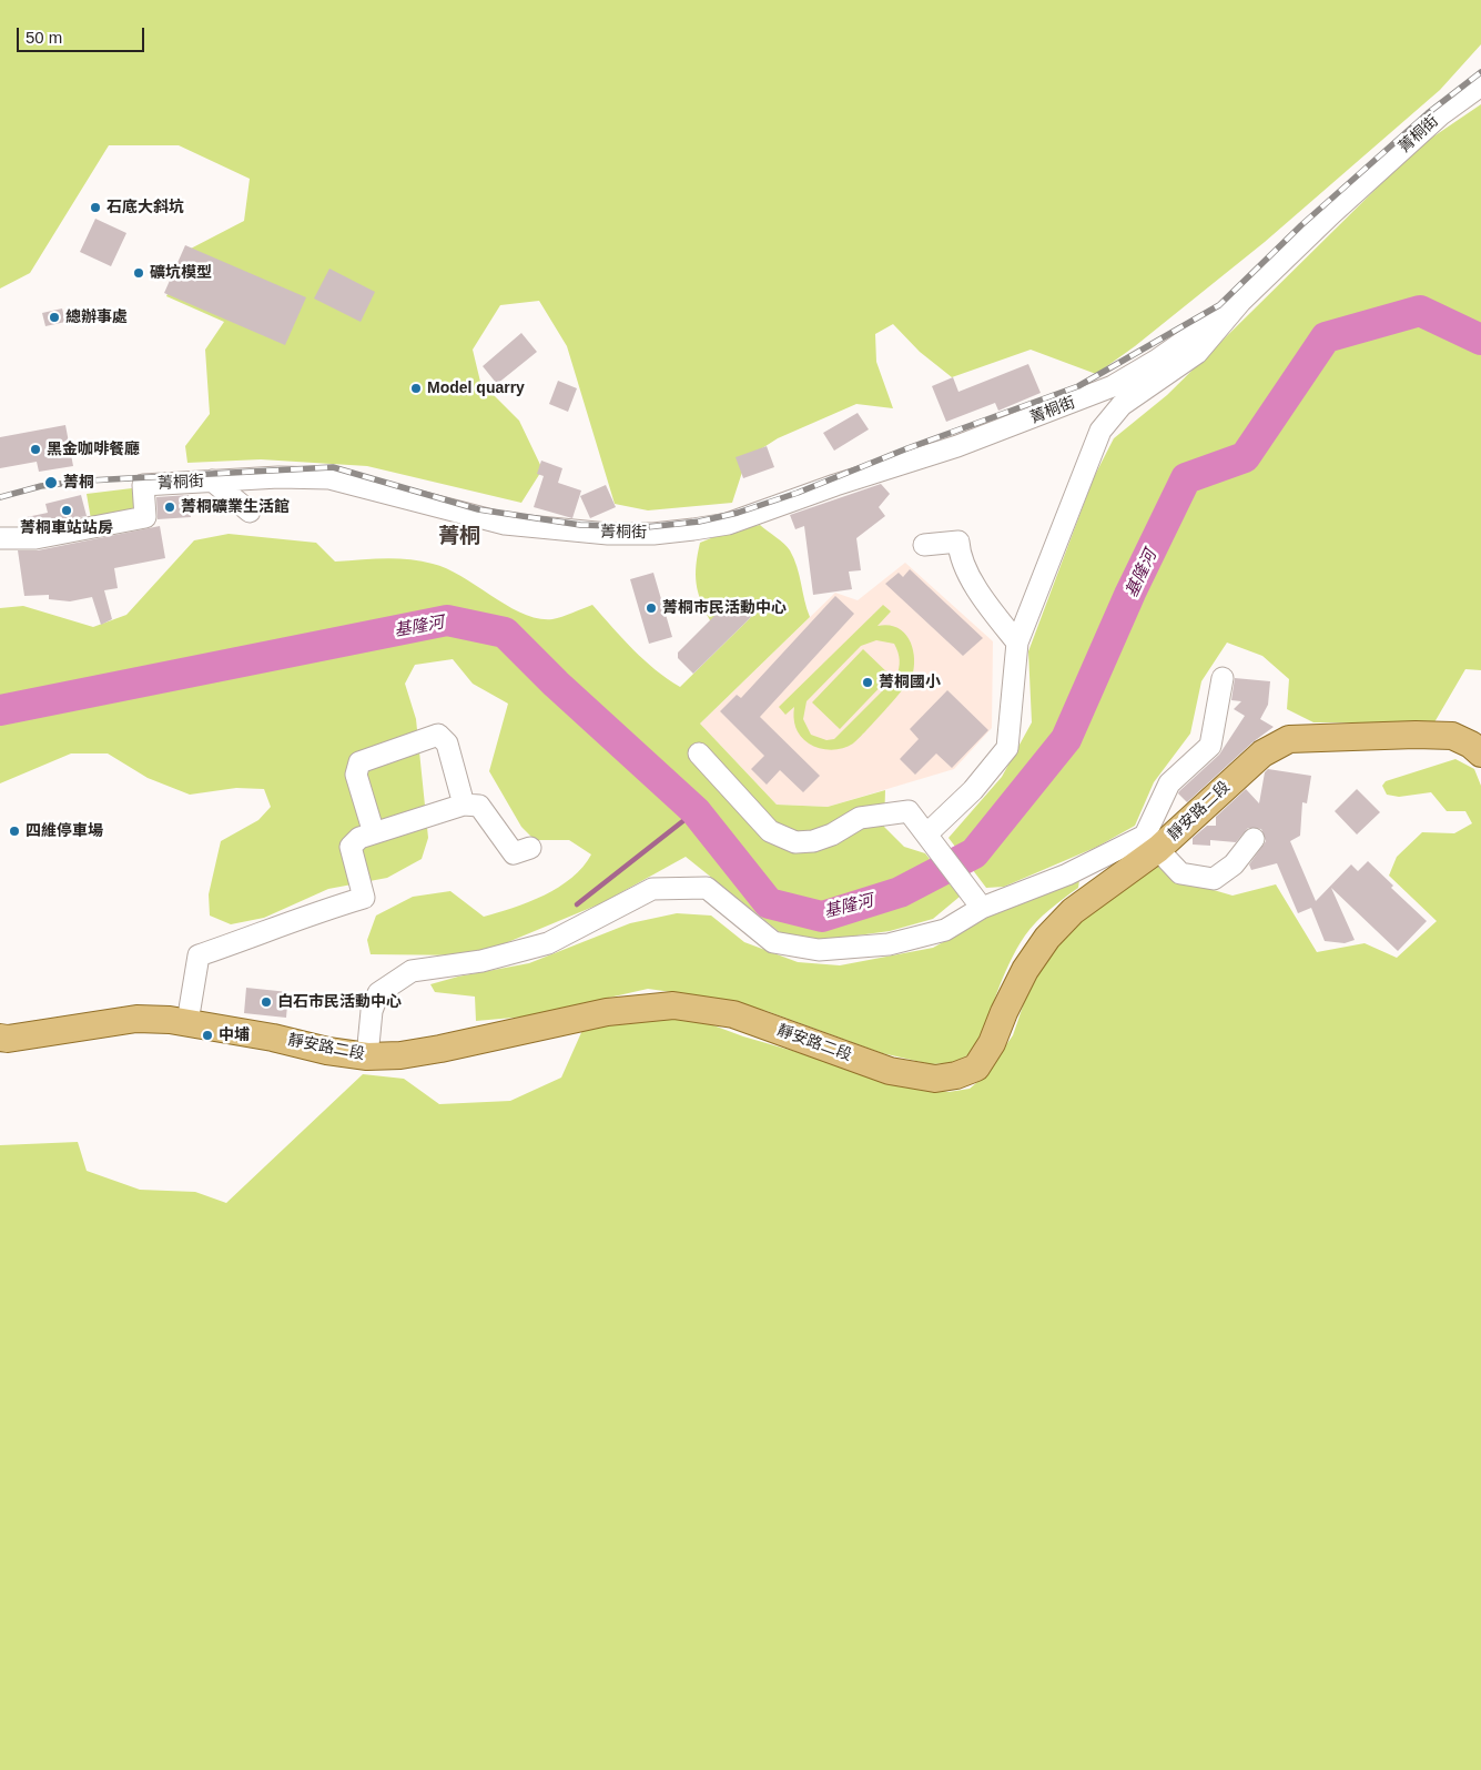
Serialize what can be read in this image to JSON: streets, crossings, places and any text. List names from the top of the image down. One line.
{"streets":{"main road":["靜安路二段"],"street":["菁桐街"]},"districts":["菁桐"],"water":["基隆河"],"places":["石底大斜坑","礦坑模型","總辦事處","Model quarry","黑金咖啡餐廳","菁桐","菁桐礦業生活館","菁桐車站站房","菁桐市民活動中心","菁桐國小","四維停車場","白石市民活動中心","中埔"],"scale_bar":"50 m"}
